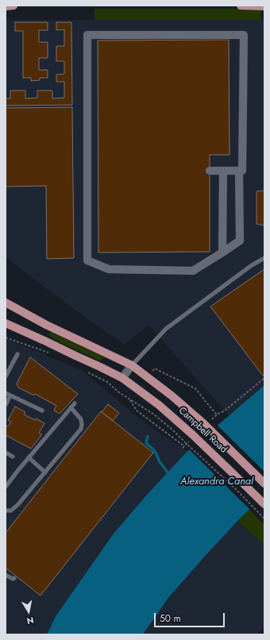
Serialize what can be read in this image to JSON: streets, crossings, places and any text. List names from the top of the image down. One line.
{"streets":{"main road":["Campbell Road"]},"water":["Alexandra Canal"],"scale_bar":"50 m","north":"bottom"}
